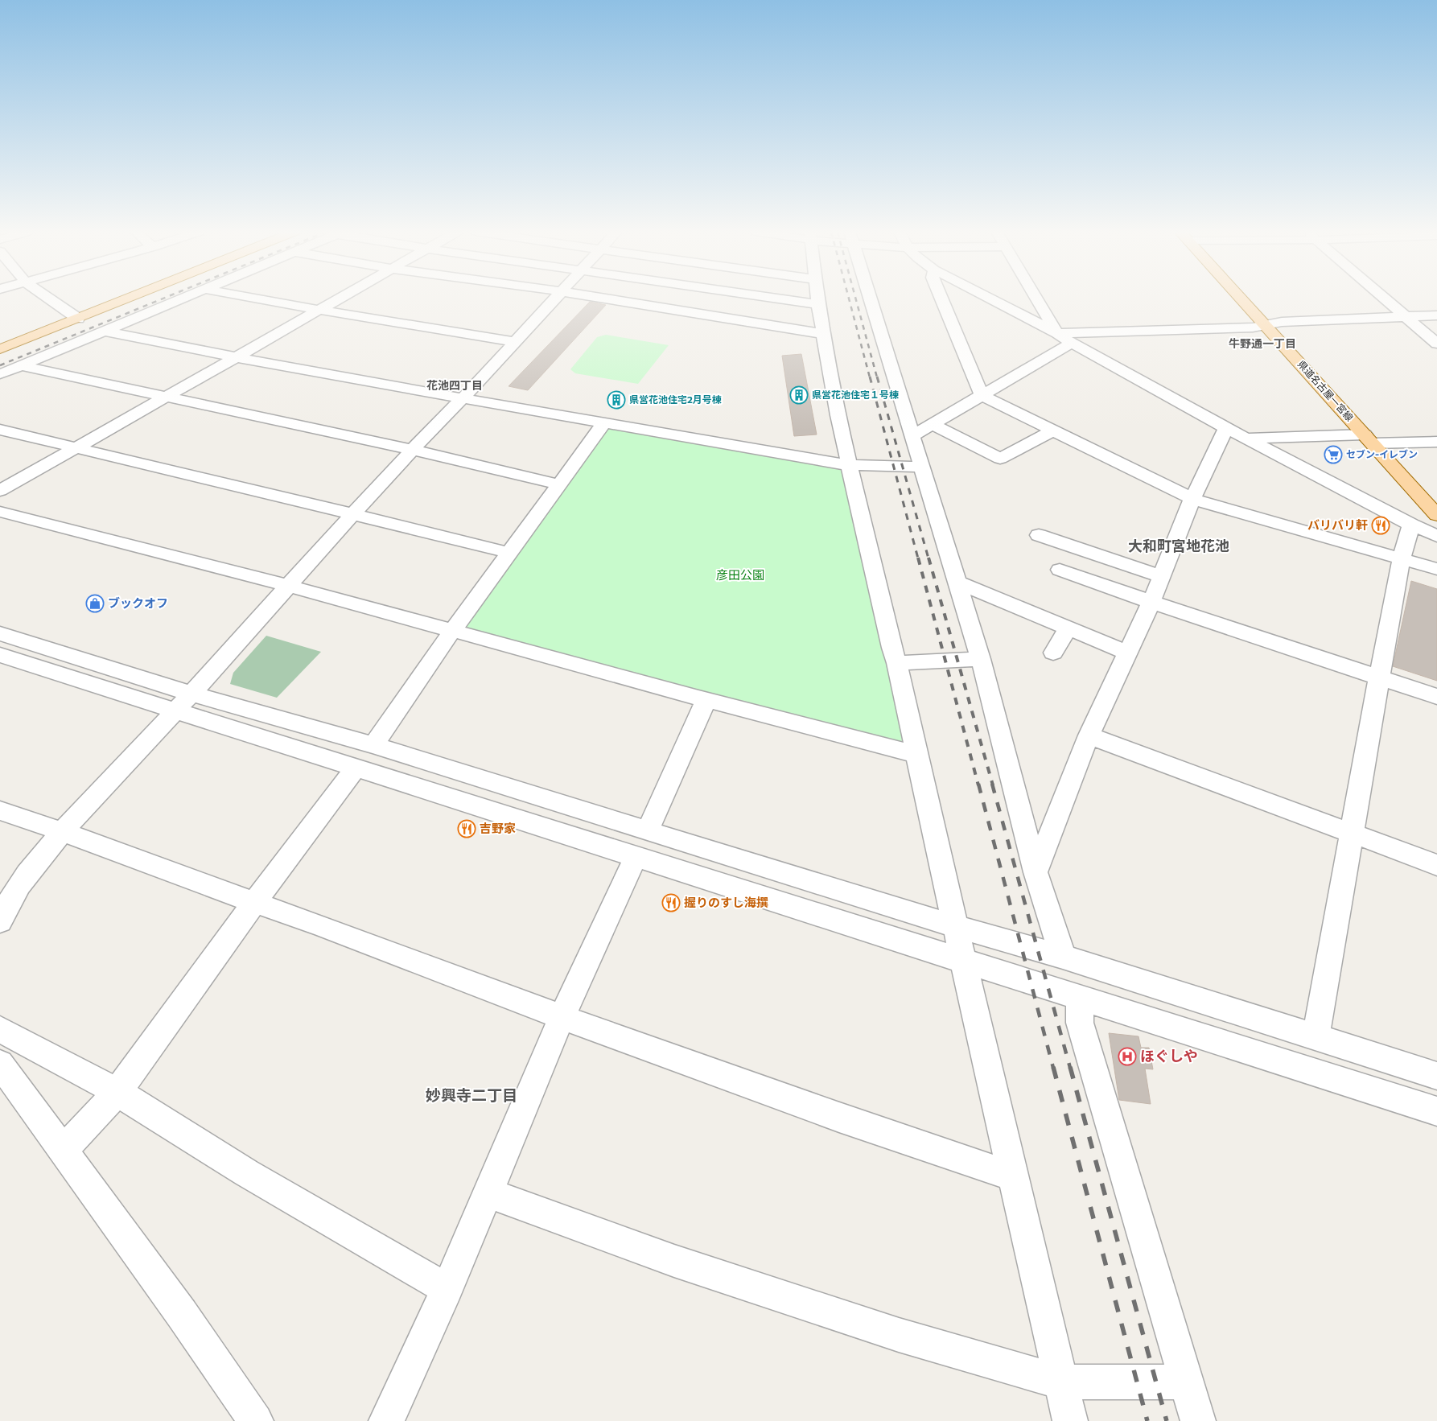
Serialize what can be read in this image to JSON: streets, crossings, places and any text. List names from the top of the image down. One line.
{"streets":{"main road":["県道名古屋一宮線"]},"districts":["牛野通一丁目","花池四丁目","大和町宮地花池","妙興寺二丁目"],"parks":["彦田公園"],"places":{"building":["県営花池住宅１号棟","県営花池住宅2月号棟"],"supermarket":["セブン-イレブン"],"restaurant":["バリバリ軒","吉野家","握りのすし海撰"],"shop":["ブックオフ"],"hospital":["ほぐしや"]}}
